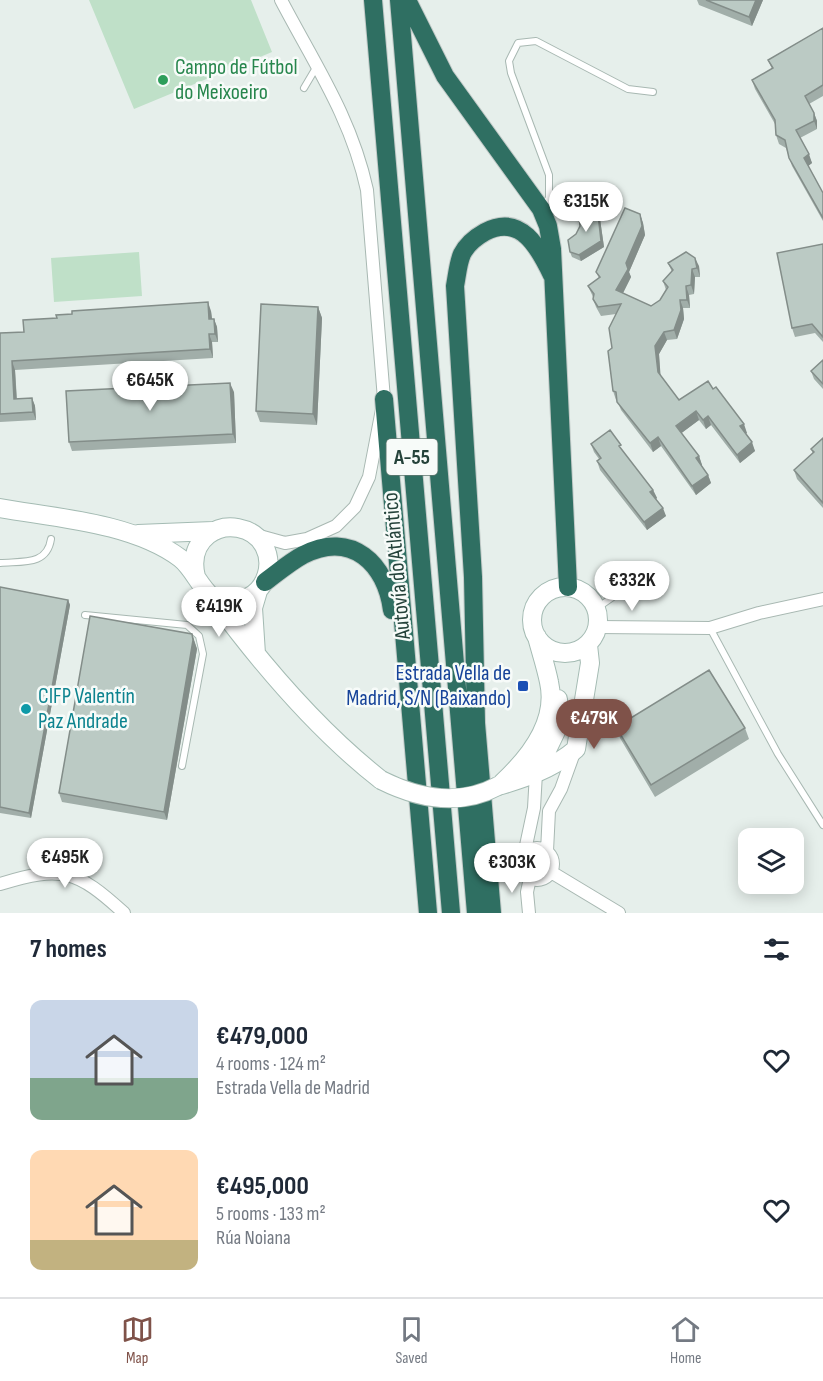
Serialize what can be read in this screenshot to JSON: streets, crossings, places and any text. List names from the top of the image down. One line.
{"streets":{"highway":["A-55","Autovía do Atlántico"]},"places":{"other":["Campo de Fútbol do Meixoeiro","CIFP Valentín Paz Andrade"],"transit":["Estrada Vella de Madrid, S/N (Baixando)"]},"page":{"price":["€315K","€645K","€332K","€419K","€479K","€495K","€303K"],"heading":"7 homes","list":[{"name":"€479,000","note":"4 rooms · 124 m² · Estrada Vella de Madrid"},{"name":"€495,000","note":"5 rooms · 133 m² · Rúa Noiana"}],"tabs":["Map","Saved","Home"]}}
